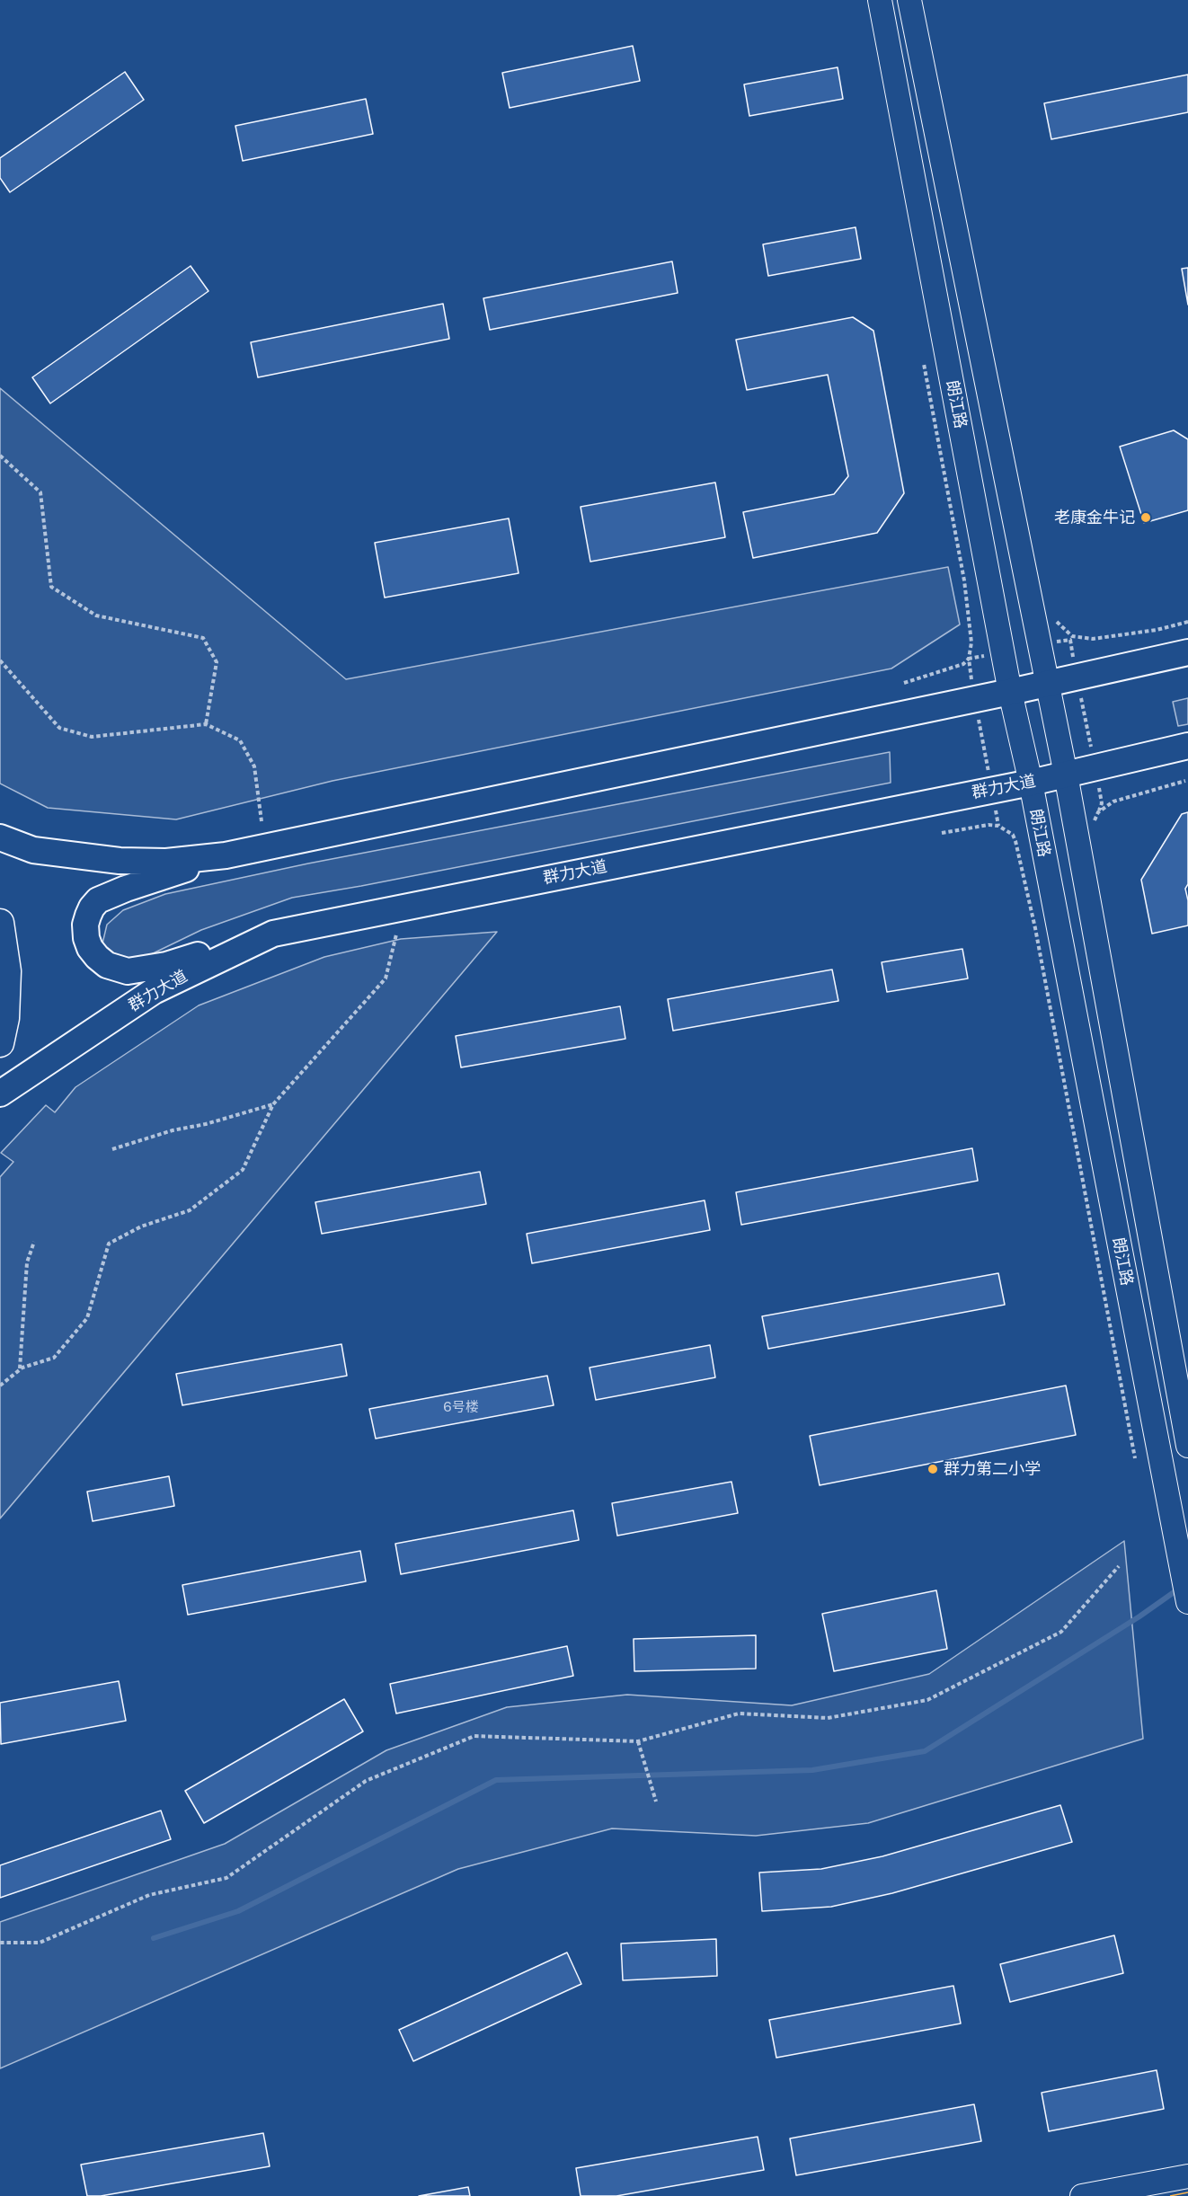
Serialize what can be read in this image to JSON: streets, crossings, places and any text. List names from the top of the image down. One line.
{"streets":{"main road":["朗江路","群力大道"]},"crossings":[["朗江路","群力大道"]],"places":["老康金牛记","群力第二小学"],"house_numbers":["6号楼"]}
